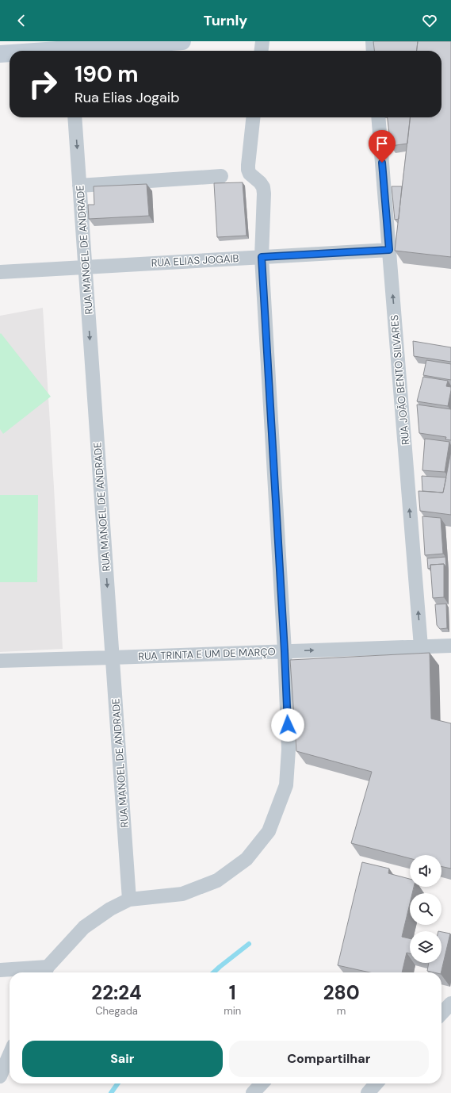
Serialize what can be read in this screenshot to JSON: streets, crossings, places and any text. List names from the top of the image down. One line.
{"streets":{"street":["RUA MANOEL DE ANDRADE","RUA ELIAS JOGAIB","RUA JOÃO BENTO SILVARES","RUA TRINTA E UM DE MARÇO"]},"crossings":[["RUA MANOEL DE ANDRADE","RUA ELIAS JOGAIB"],["RUA MANOEL DE ANDRADE","RUA TRINTA E UM DE MARÇO"],["RUA ELIAS JOGAIB","RUA JOÃO BENTO SILVARES"],["RUA JOÃO BENTO SILVARES","RUA TRINTA E UM DE MARÇO"]],"one_way":["RUA MANOEL DE ANDRADE","RUA JOÃO BENTO SILVARES"],"page":{"header":"Turnly","turn":["190 m","Rua Elias Jogaib"],"eta":["22:24","Chegada","1","min","280","m"],"buttons":["Sair","Compartilhar"]}}
